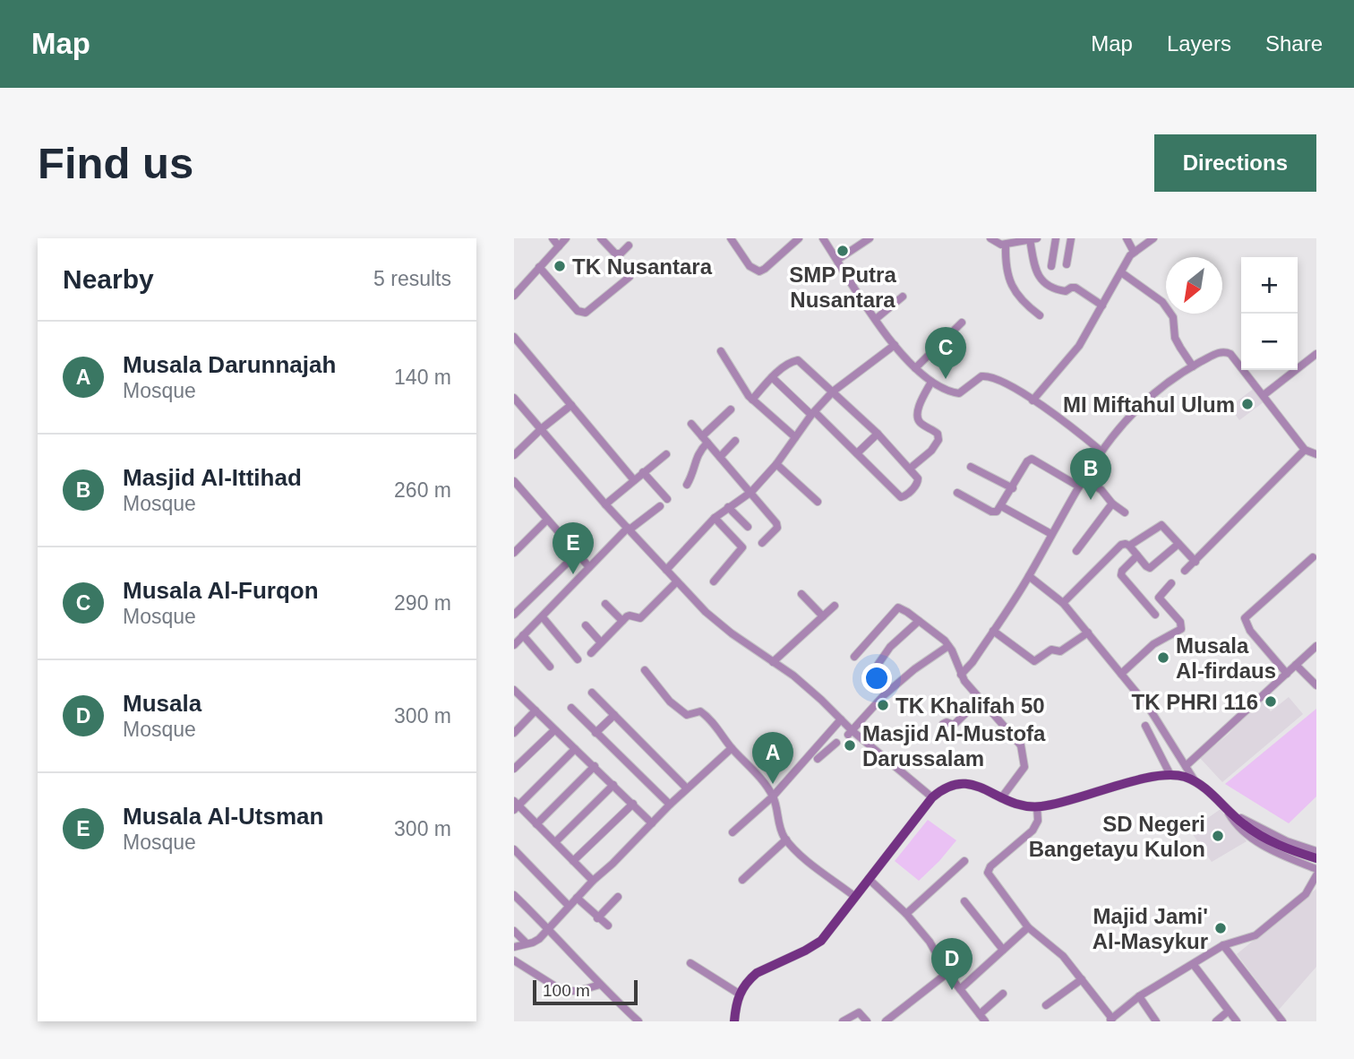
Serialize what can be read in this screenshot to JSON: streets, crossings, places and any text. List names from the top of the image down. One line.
{"places":["SMP Putra Nusantara","TK Nusantara","MI Miftahul Ulum","Musala Al-firdaus","TK PHRI 116","TK Khalifah 50","Masjid Al-Mustofa Darussalam","SD Negeri Bangetayu Kulon","Majid Jami' Al-Masykur"],"scale_bar":"100 m","north":"bottom left","page":{"header":"Map","nav":["Map","Layers","Share"],"buttons":"Directions","title":"Find us","heading":["Nearby","5 results"],"map_buttons":["+","−"],"list":[{"mark":"A","name":"Musala Darunnajah","note":"Mosque","value":"140 m"},{"mark":"B","name":"Masjid Al-Ittihad","note":"Mosque","value":"260 m"},{"mark":"C","name":"Musala Al-Furqon","note":"Mosque","value":"290 m"},{"mark":"D","name":"Musala","note":"Mosque","value":"300 m"},{"mark":"E","name":"Musala Al-Utsman","note":"Mosque","value":"300 m"}],"pins":["C","B","E","A","D"],"scale":"100 m"}}
